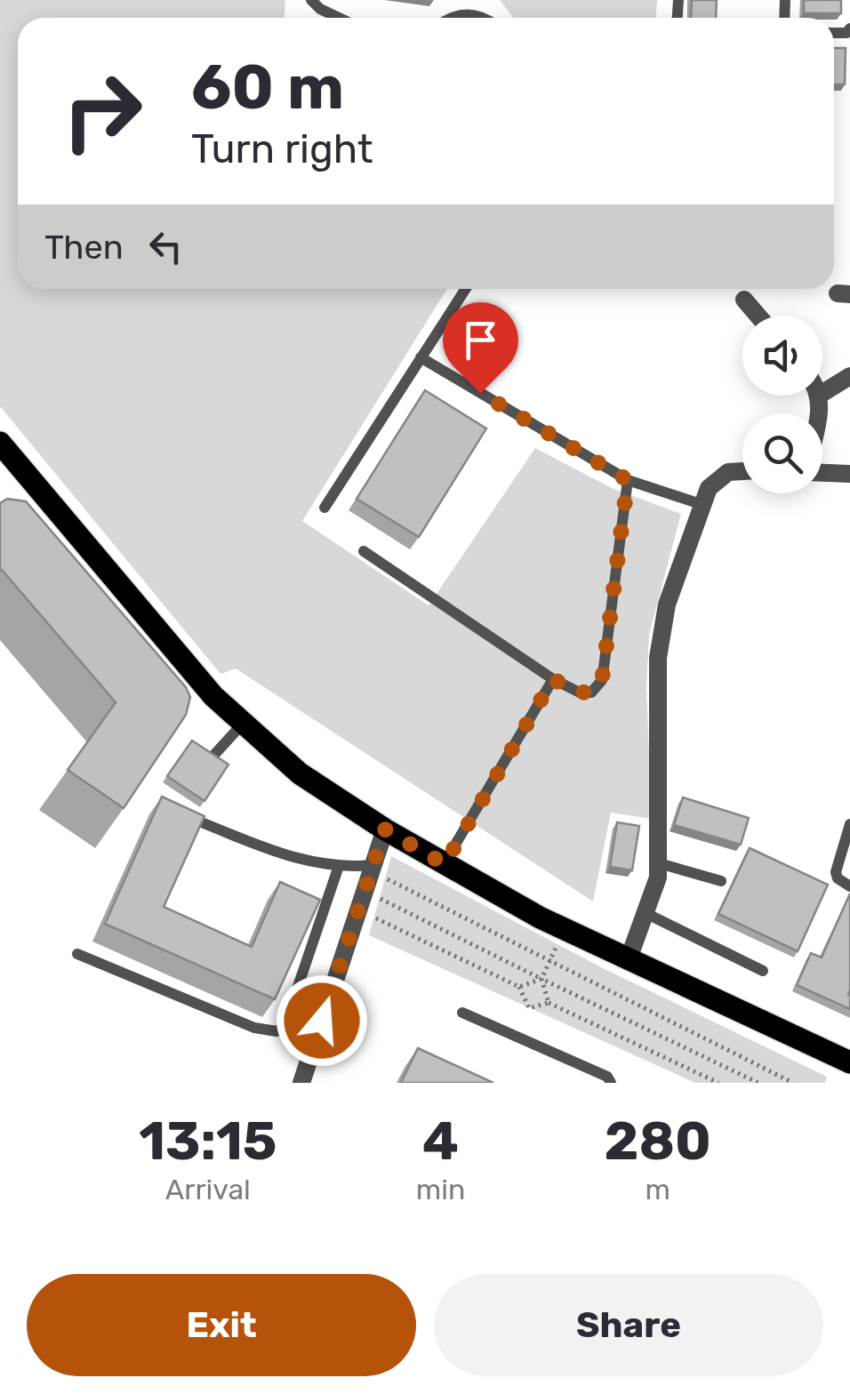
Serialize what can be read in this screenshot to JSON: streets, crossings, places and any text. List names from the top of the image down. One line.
{"page":{"turn":["60 m","Turn right"],"then":"Then","eta":["13:15","Arrival","4","min","280","m"],"buttons":["Exit","Share"]}}
